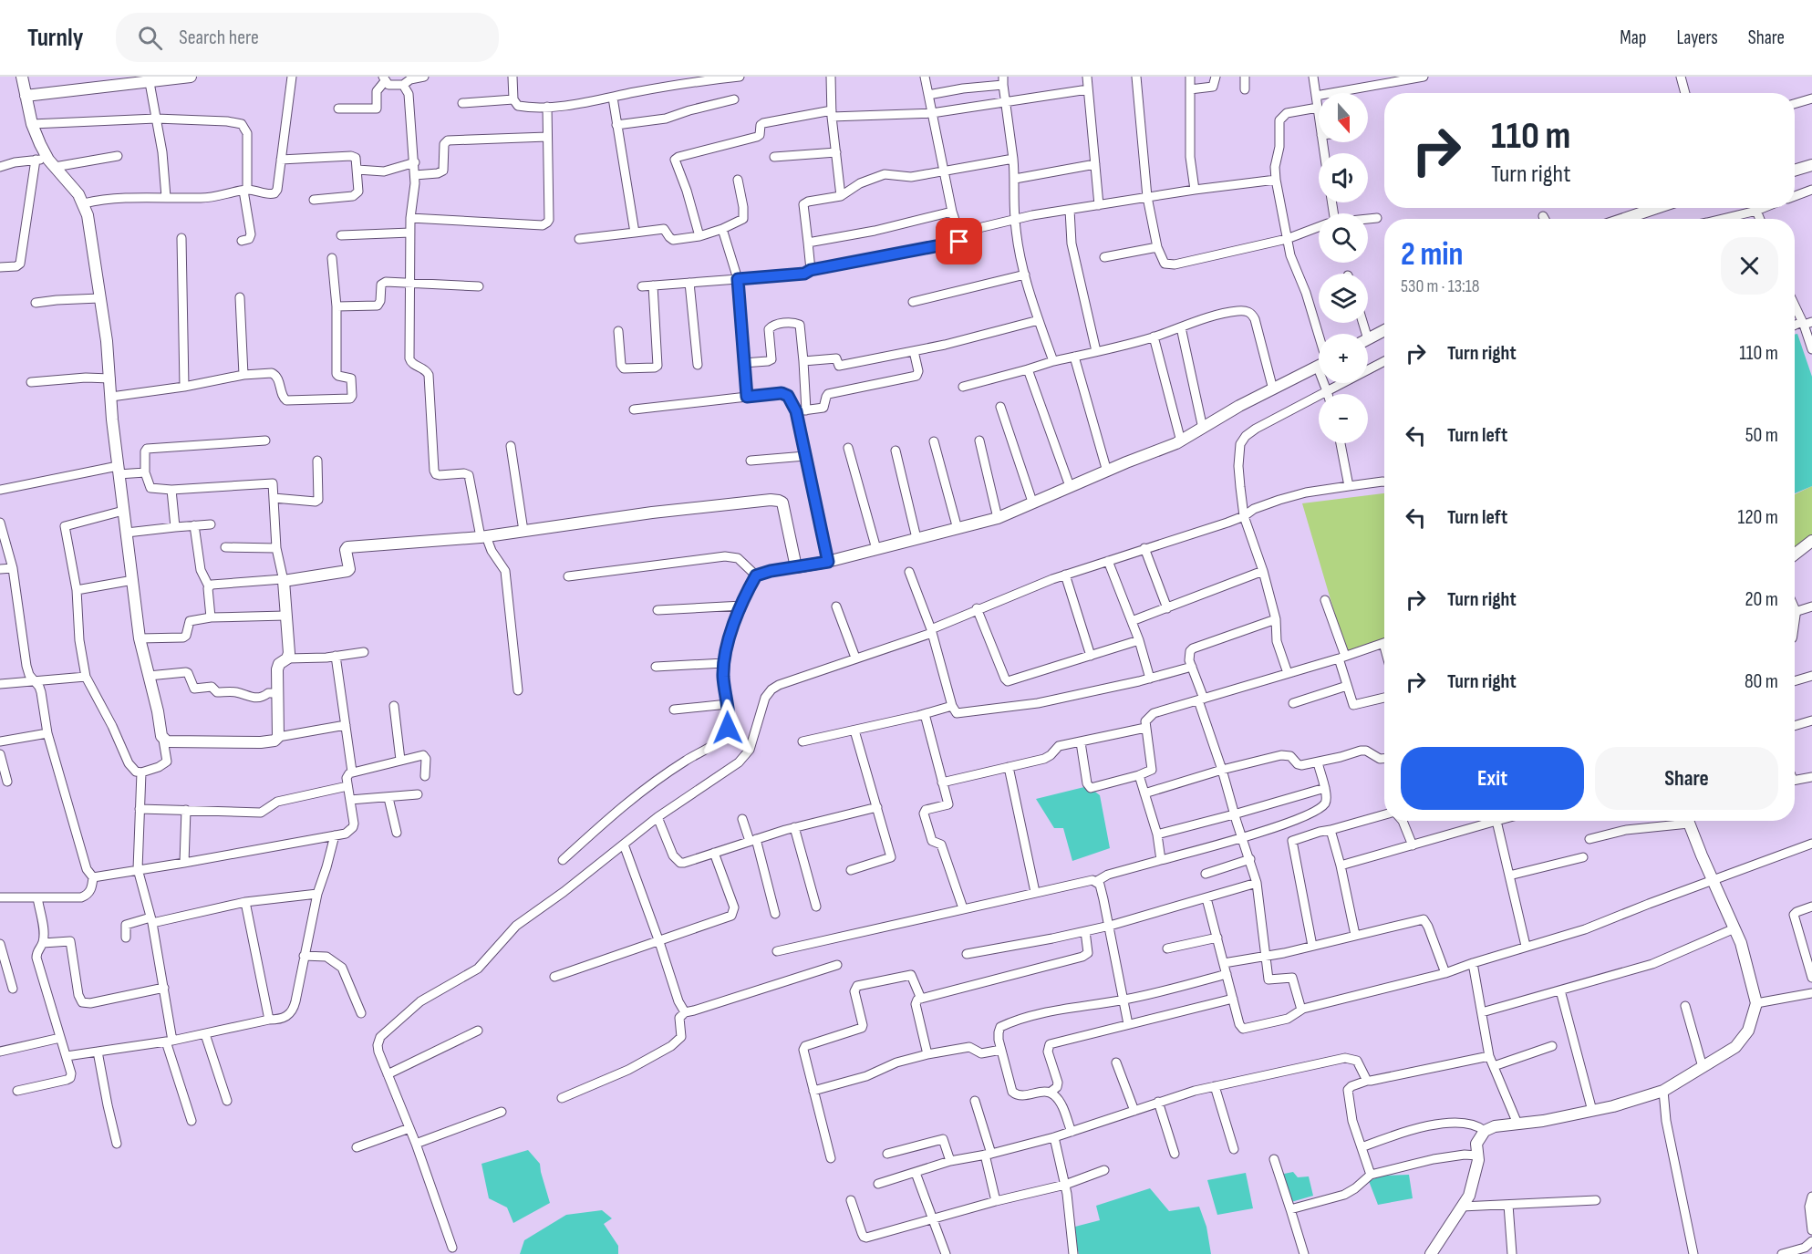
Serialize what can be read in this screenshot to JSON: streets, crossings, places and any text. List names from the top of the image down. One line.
{"north":"bottom","page":{"header":"Turnly","search":"Search here","nav":["Map","Layers","Share"],"map_buttons":["+","−"],"turn":["110 m","Turn right"],"heading":["2 min","530 m · 13:18"],"list":[{"name":"Turn right","value":"110 m"},{"name":"Turn left","value":"50 m"},{"name":"Turn left","value":"120 m"},{"name":"Turn right","value":"20 m"},{"name":"Turn right","value":"80 m"}],"buttons":["Exit","Share"]}}
